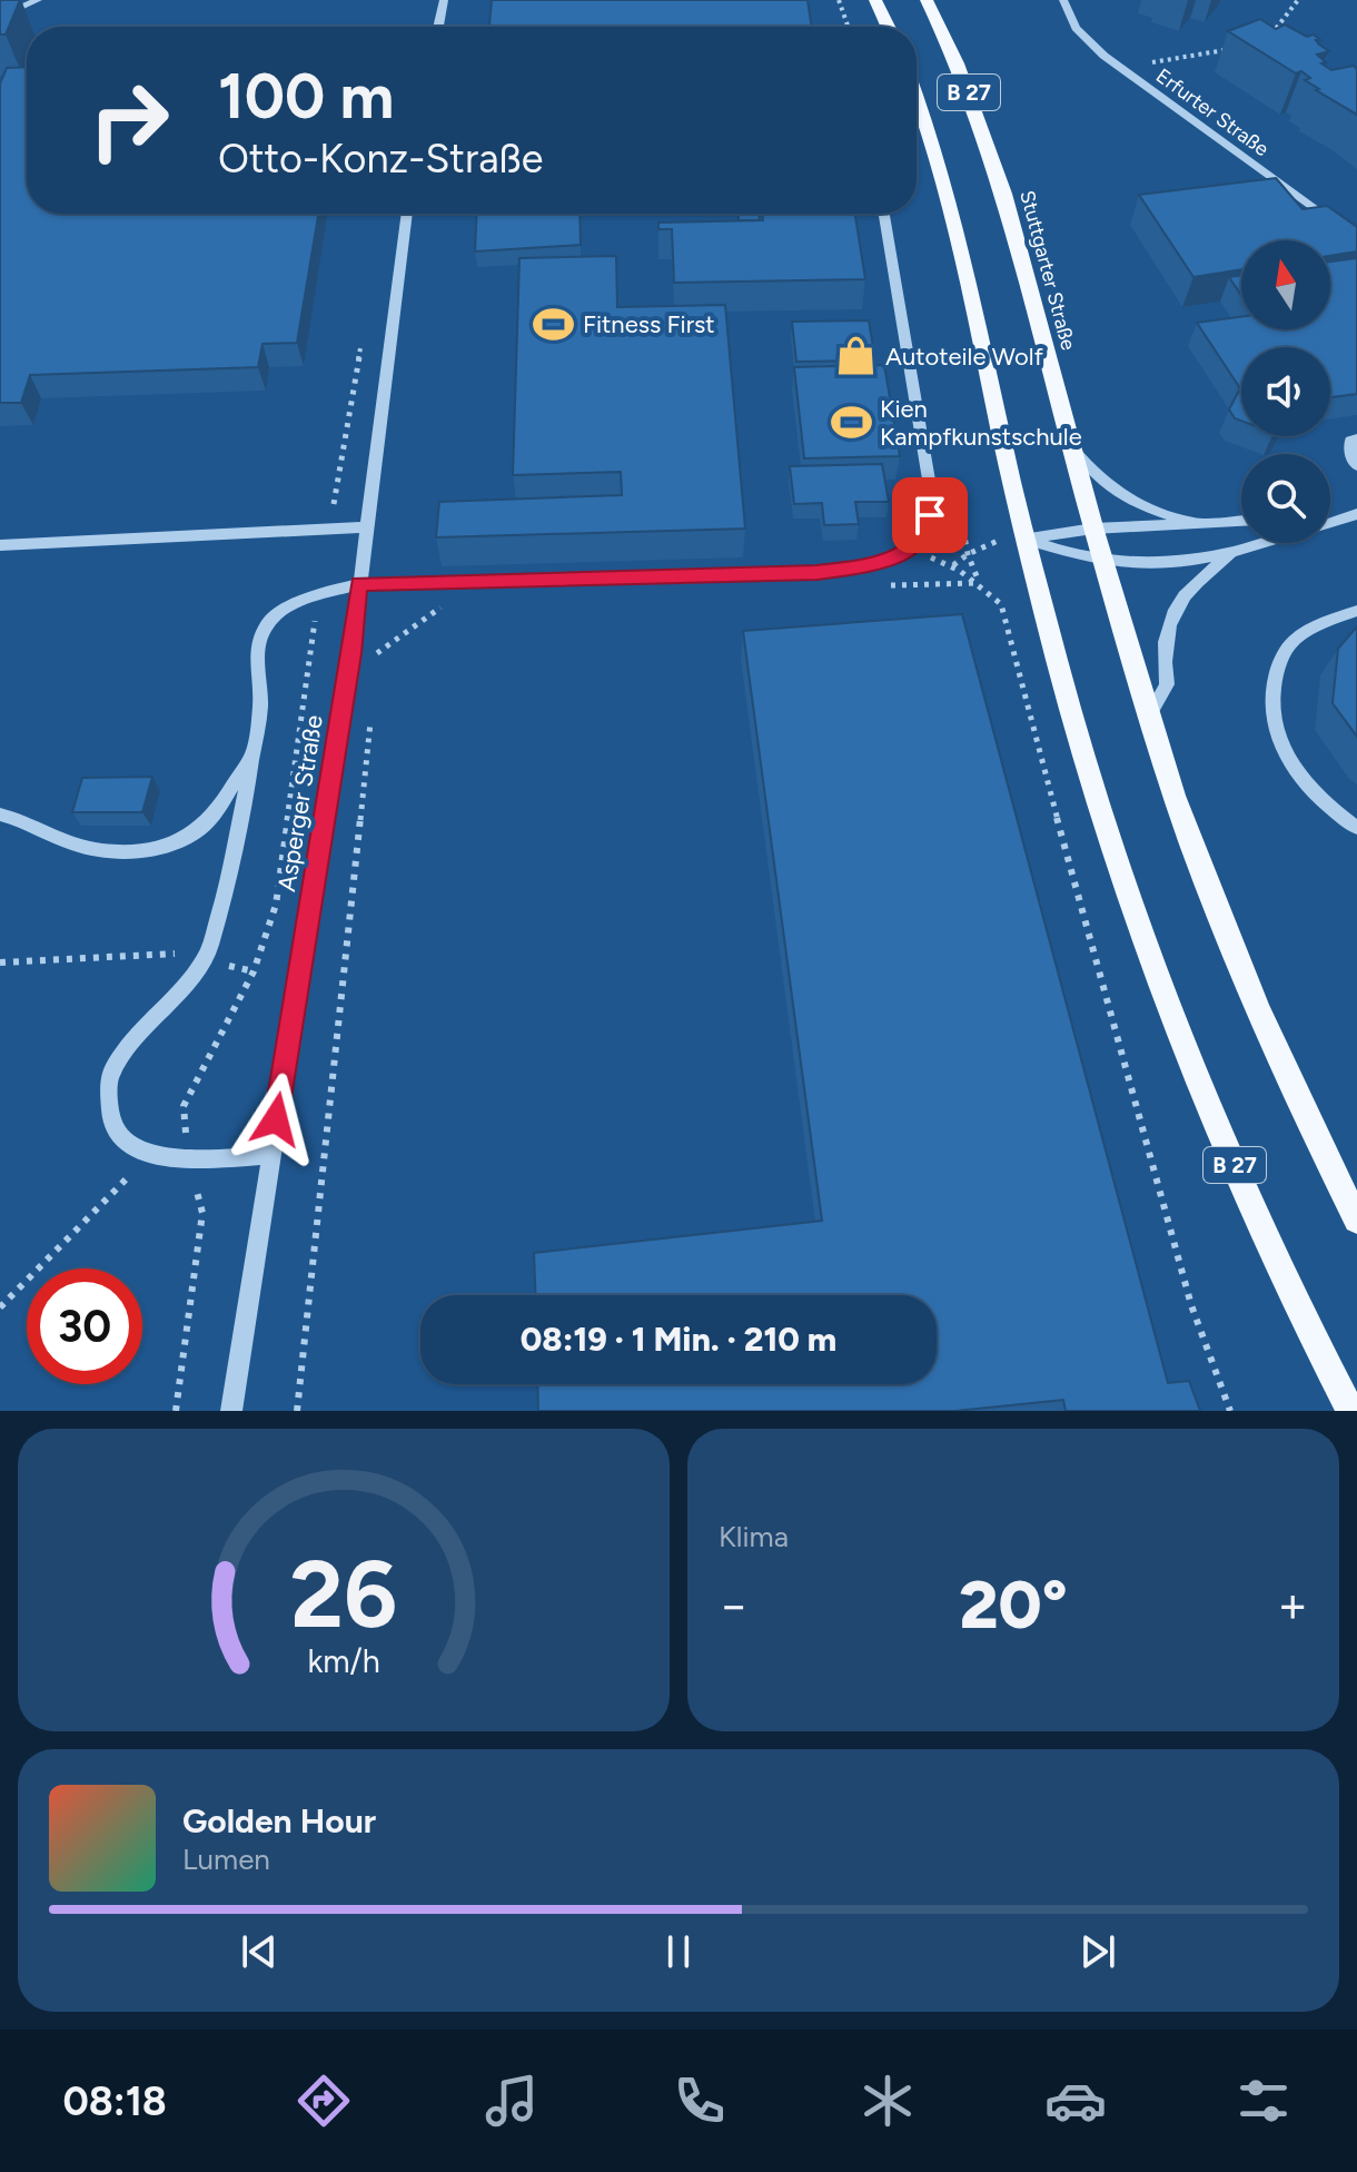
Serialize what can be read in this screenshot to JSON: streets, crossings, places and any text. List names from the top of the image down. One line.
{"streets":{"main road":["B 27","Stuttgarter Straße"],"street":["Erfurter Straße","Asperger Straße"]},"crossings":[["B 27","Stuttgarter Straße"]],"places":{"sports":["Fitness First","Kien Kampfkunstschule"],"shop":["Autoteile Wolf"]},"north":"top","page":{"turn":["100 m","Otto-Konz-Straße"],"limit":"30","trip":"08:19 · 1 Min. · 210 m","tile":"Klima","heat":["−","20°","+"],"song":["Golden Hour","Lumen"],"tabs":"08:18","gauge":["26","km/h"]}}
